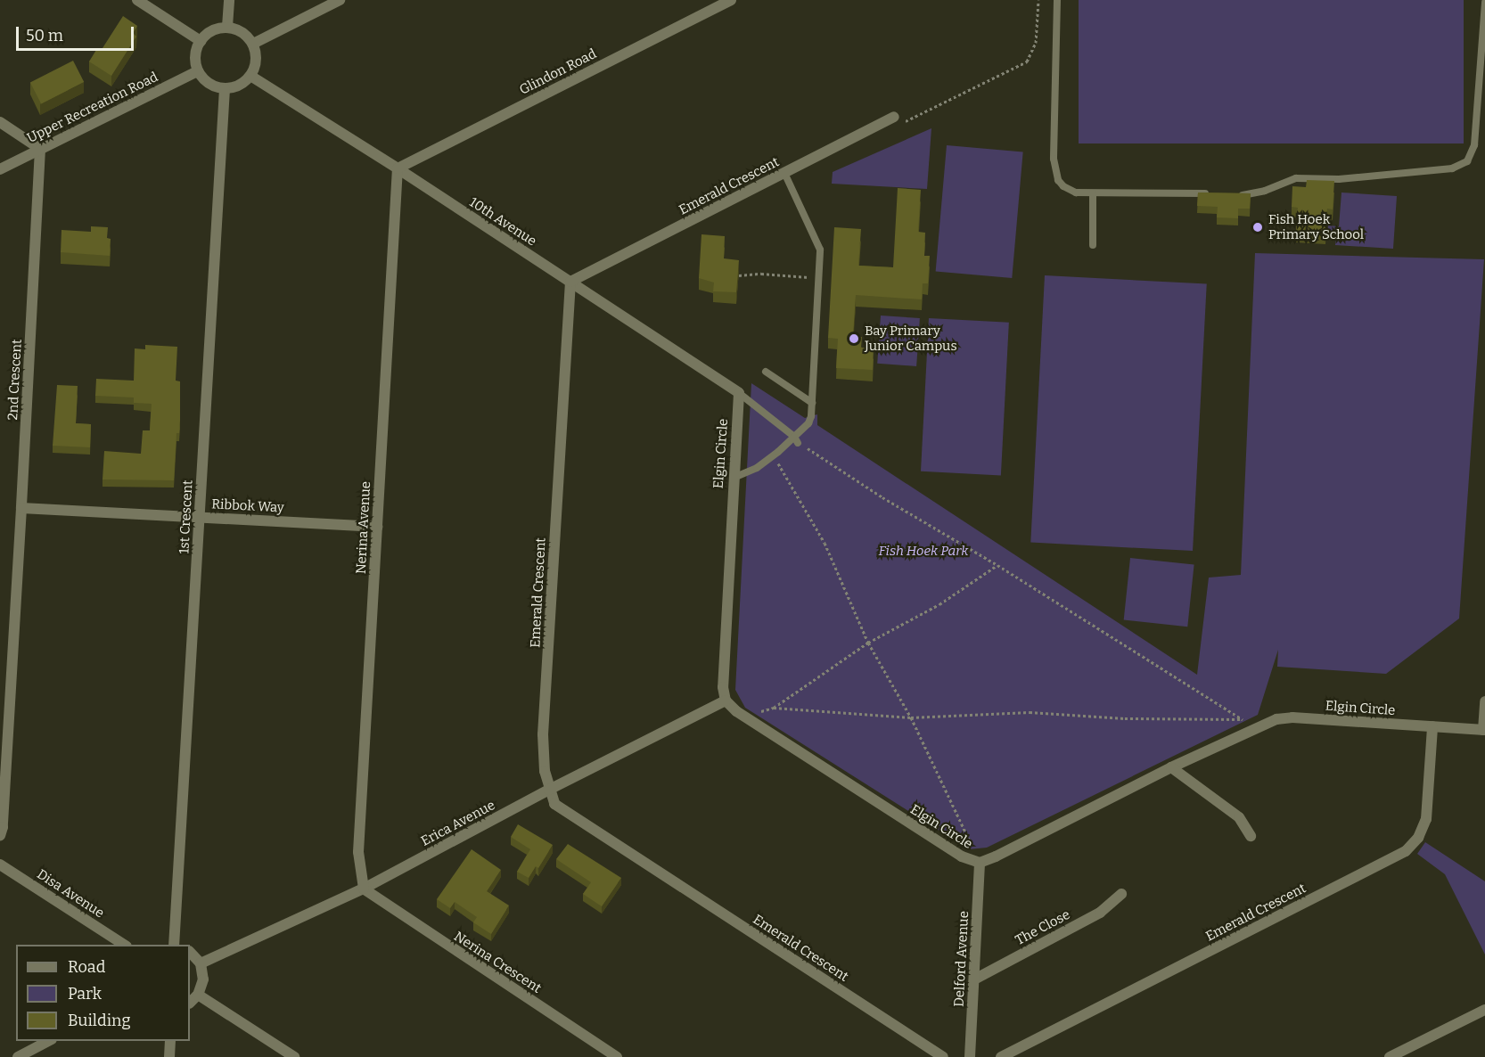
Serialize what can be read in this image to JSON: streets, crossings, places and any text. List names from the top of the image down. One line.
{"streets":{"street":["Glindon Road","Upper Recreation Road","Emerald Crescent","10th Avenue","2nd Crescent","Elgin Circle","Ribbok Way","1st Crescent","Nerina Avenue","Erica Avenue","Disa Avenue","The Close","Delford Avenue","Nerina Crescent"]},"crossings":[["Glindon Road","10th Avenue"],["Glindon Road","Nerina Avenue"],["Upper Recreation Road","10th Avenue"],["Upper Recreation Road","2nd Crescent"],["Upper Recreation Road","1st Crescent"],["Emerald Crescent","10th Avenue"],["Emerald Crescent","Elgin Circle"],["Emerald Crescent","Erica Avenue"],["10th Avenue","Elgin Circle"],["10th Avenue","1st Crescent"],["10th Avenue","Nerina Avenue"],["2nd Crescent","Ribbok Way"],["Elgin Circle","Erica Avenue"],["Elgin Circle","Delford Avenue"],["Ribbok Way","1st Crescent"],["Ribbok Way","Nerina Avenue"],["Nerina Avenue","Erica Avenue"],["Nerina Avenue","Nerina Crescent"],["Erica Avenue","Nerina Crescent"],["The Close","Delford Avenue"]],"parks":["Fish Hoek Park"],"places":["Fish Hoek Primary School","Bay Primary Junior Campus"],"legend":["Road","Park","Building"],"scale_bar":"50 m"}
